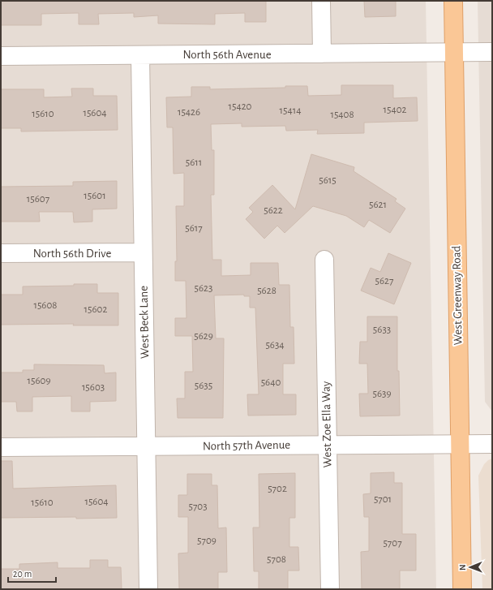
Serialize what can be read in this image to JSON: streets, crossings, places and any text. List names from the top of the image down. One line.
{"streets":{"main road":["West Greenway Road"],"street":["North 56th Avenue","North 56th Drive","West Beck Lane","West Zoe Ella Way","North 57th Avenue"]},"crossings":[["North 56th Avenue","West Greenway Road"],["North 56th Avenue","West Beck Lane"],["North 56th Drive","West Beck Lane"],["West Greenway Road","North 57th Avenue"],["West Beck Lane","North 57th Avenue"],["West Zoe Ella Way","North 57th Avenue"]],"house_numbers":["15420","15402","15414","15426","15604","15610","15408","5611","5615","15601","15607","5621","5622","5617","5627","5623","5628","15608","15602","5633","5629","5634","15609","5640","5635","15603","5639","5702","5701","15604","15610","5703","5709","5707","5708"],"scale_bar":"20 m","north":"left"}
